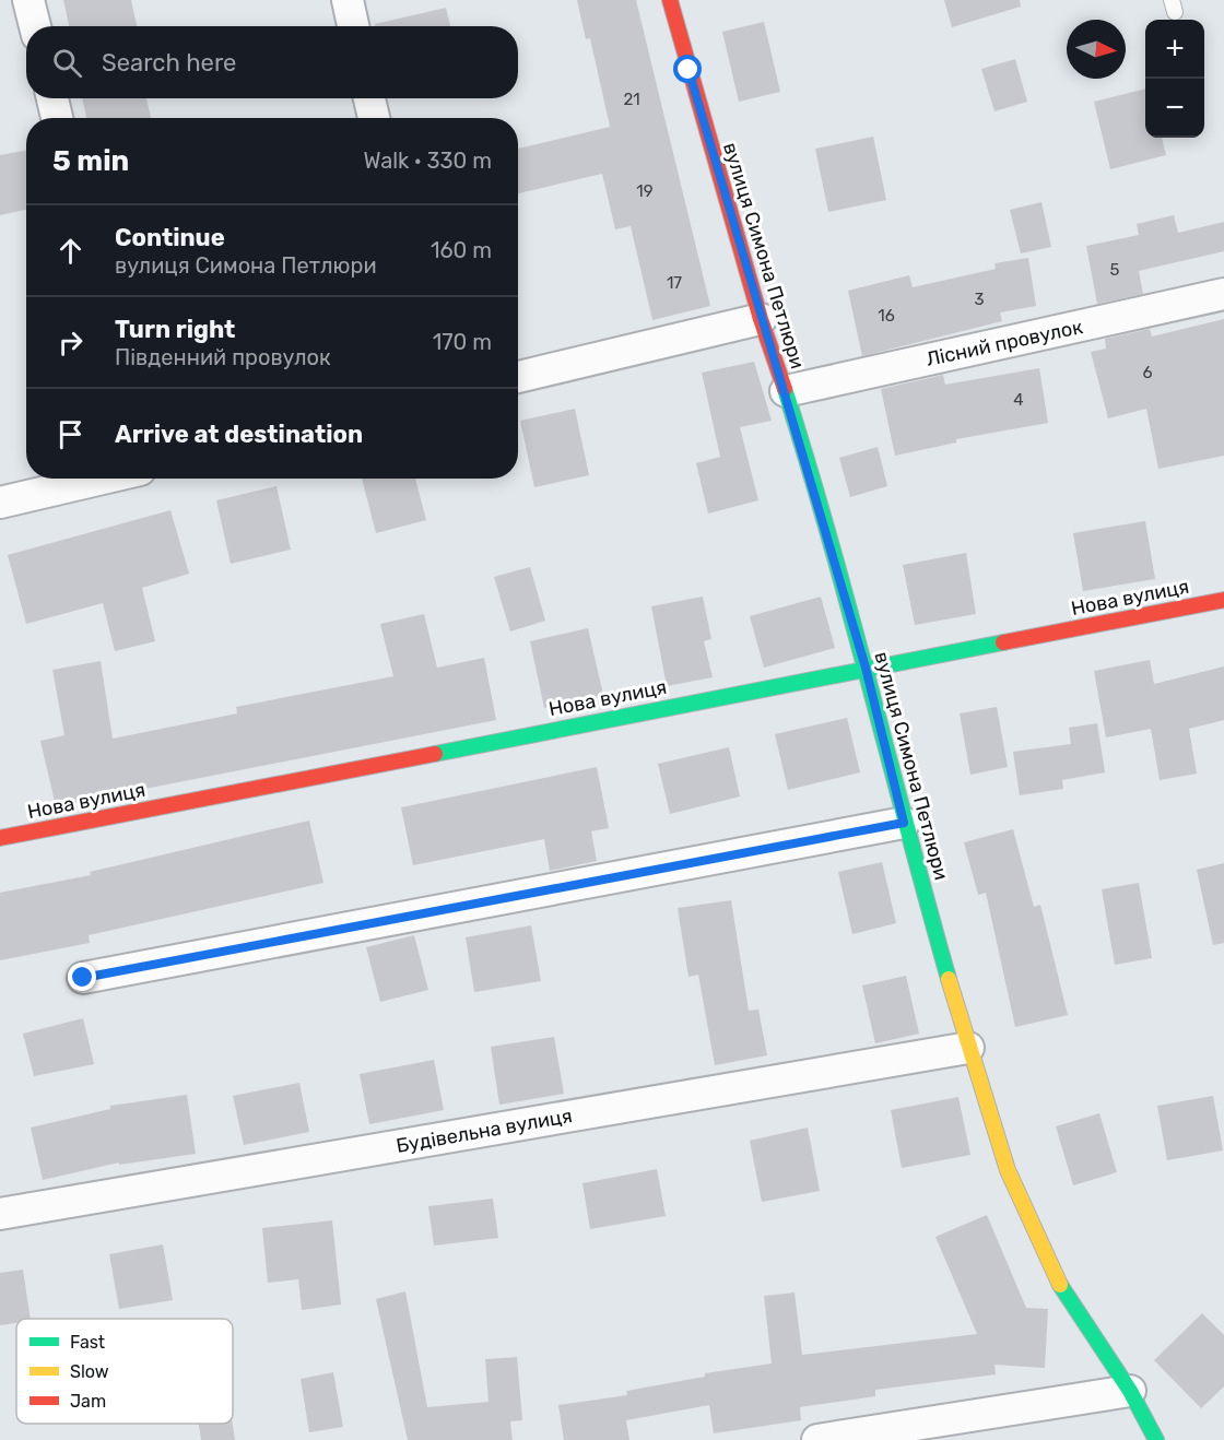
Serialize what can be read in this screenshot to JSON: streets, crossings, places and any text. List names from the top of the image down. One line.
{"streets":{"street":["вулиця Симона Петлюри","Лісний провулок","Нова вулиця","Будівельна вулиця"]},"crossings":[["вулиця Симона Петлюри","Лісний провулок"],["вулиця Симона Петлюри","Нова вулиця"],["вулиця Симона Петлюри","Будівельна вулиця"]],"house_numbers":["21","19","5","17","3","16","6","4"],"legend":["Fast","Slow","Jam"],"north":"right","page":{"map_buttons":["+","−"],"search":"Search here","heading":["5 min","Walk · 330 m"],"list":[["Continue","вулиця Симона Петлюри","160 m"],["Turn right","Південний провулок","170 m"],"Arrive at destination"]}}
